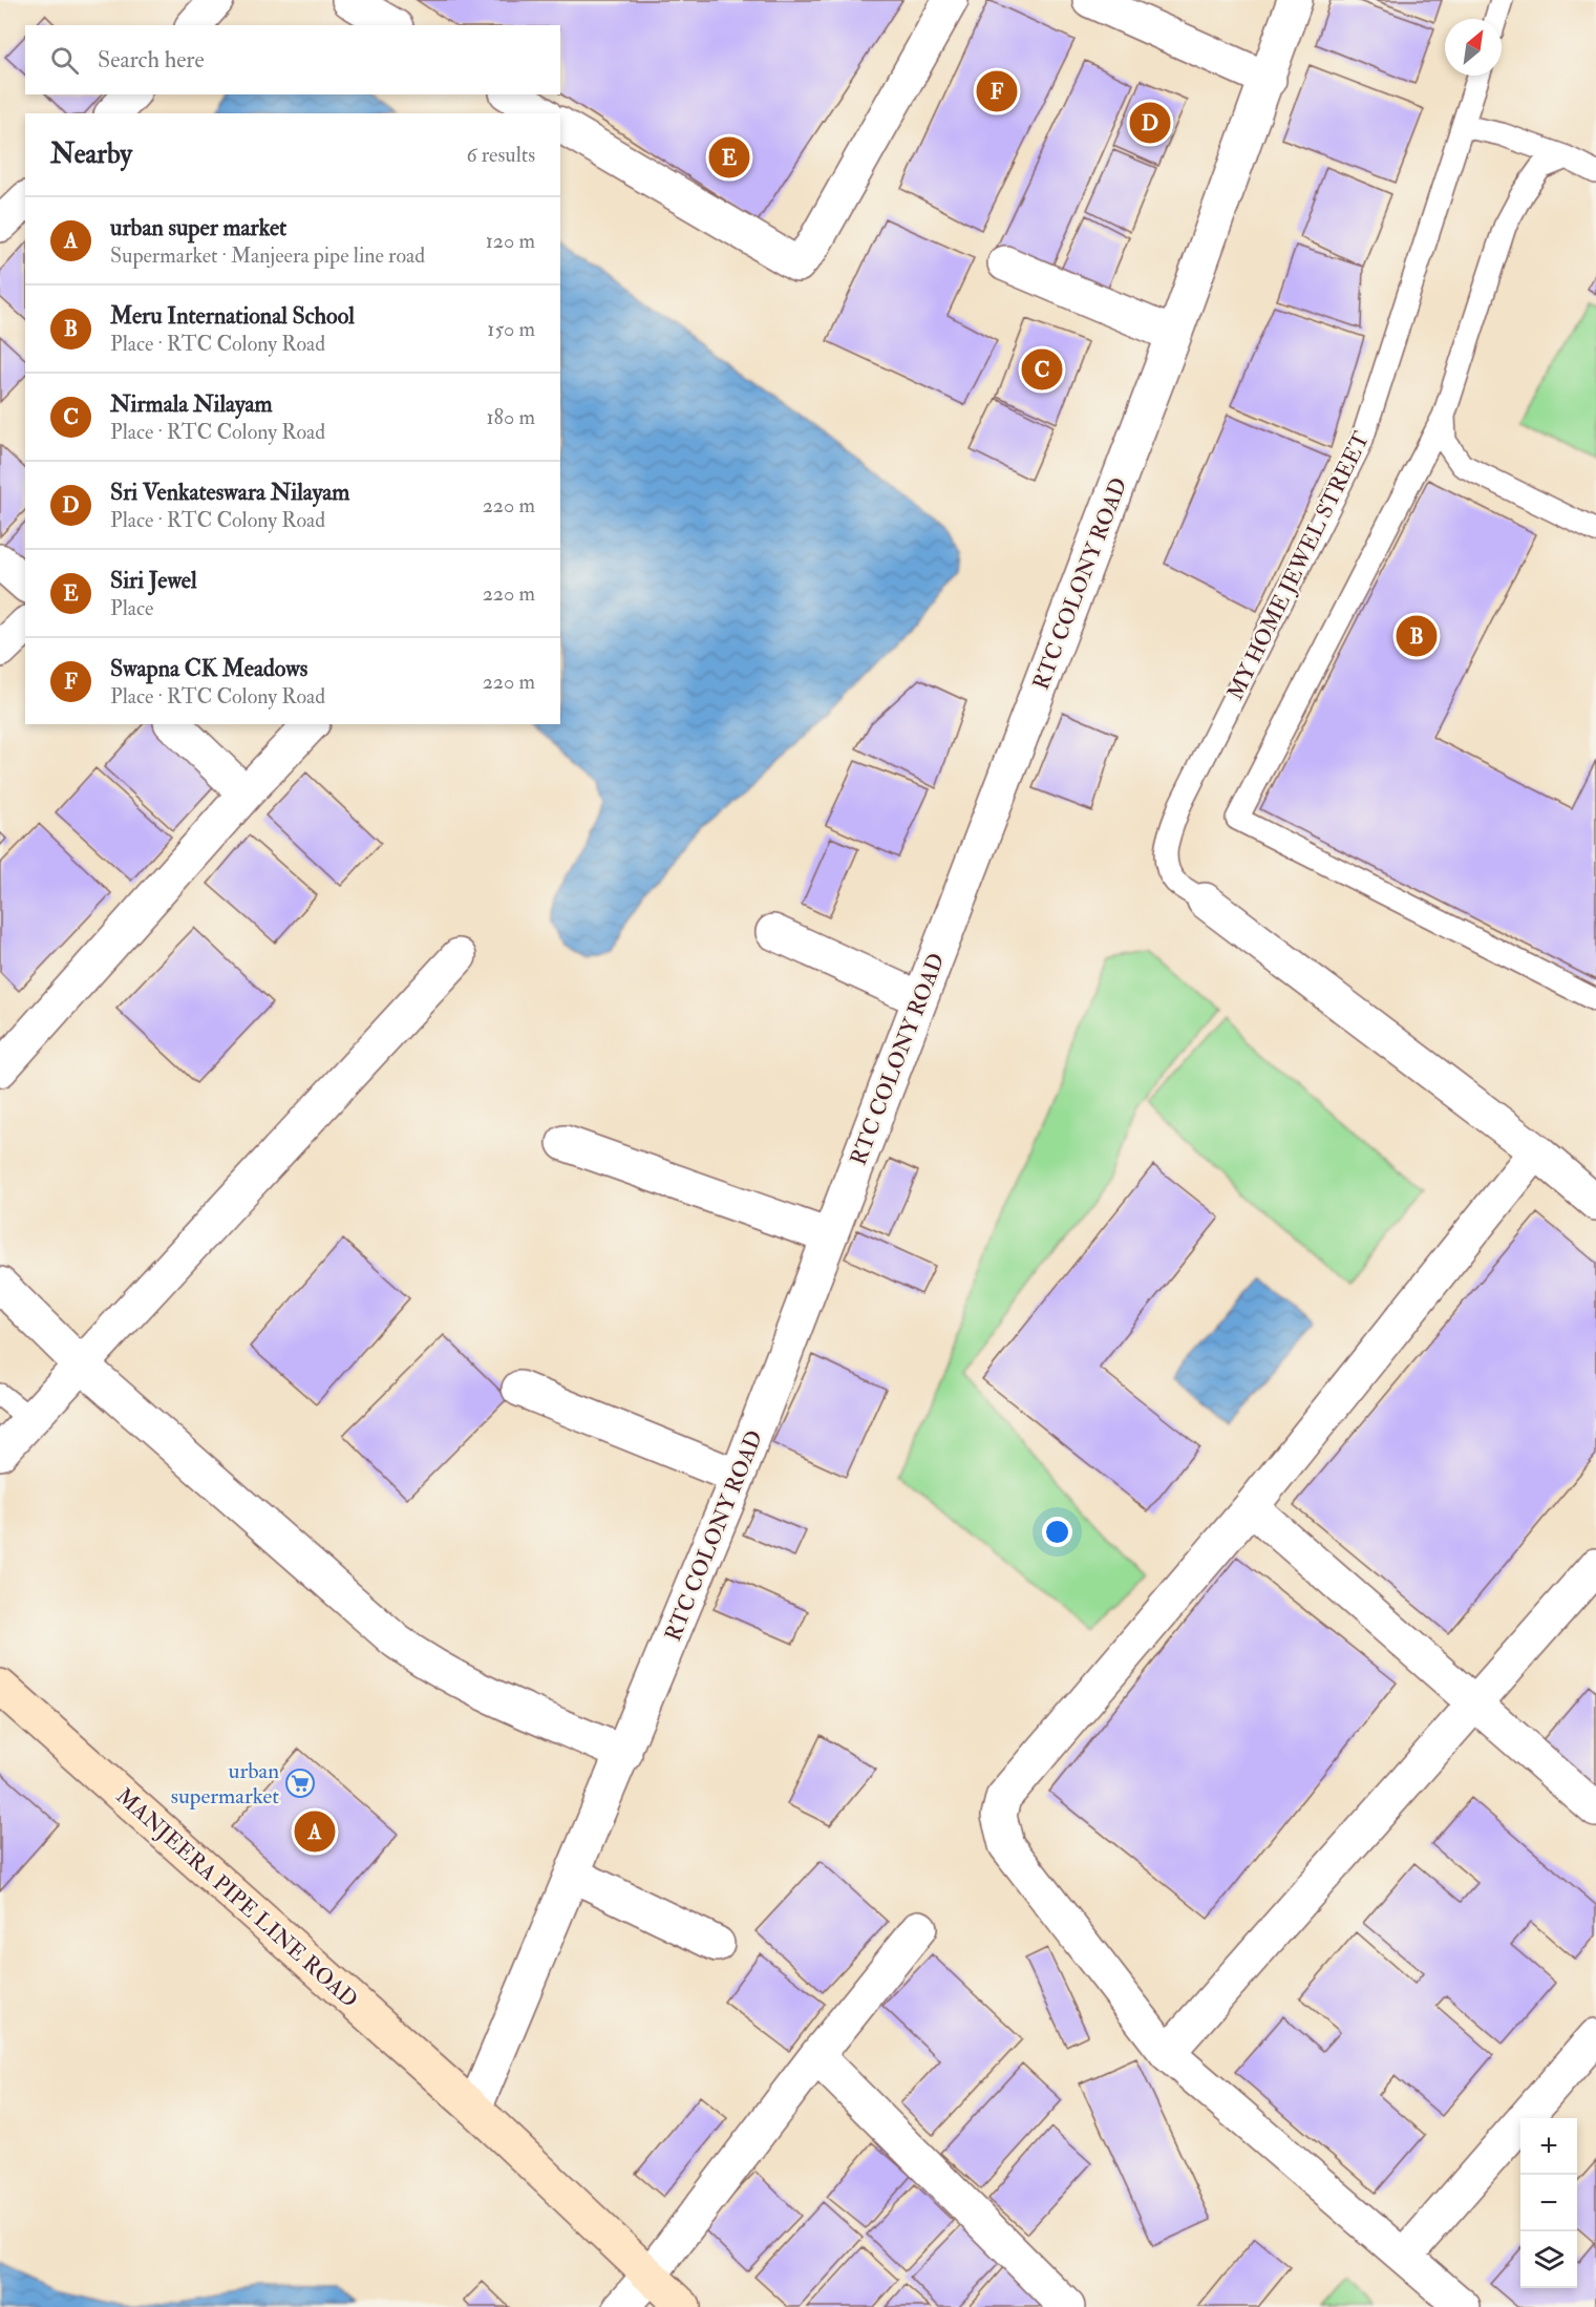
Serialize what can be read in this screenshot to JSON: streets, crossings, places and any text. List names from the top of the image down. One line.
{"streets":{"main road":["MANJEERA PIPE LINE ROAD"],"street":["RTC COLONY ROAD"],"lane":["MY HOME JEWEL STREET"]},"crossings":[["RTC COLONY ROAD","MANJEERA PIPE LINE ROAD"]],"places":{"supermarket":["urban supermarket"]},"north":"top right","page":{"search":"Search here","pins":["F","D","E","C","B","A"],"heading":["Nearby","6 results"],"list":[{"mark":"A","name":"urban super market","note":"Supermarket · Manjeera pipe line road","value":"120 m"},{"mark":"B","name":"Meru International School","note":"Place · RTC Colony Road","value":"150 m"},{"mark":"C","name":"Nirmala Nilayam","note":"Place · RTC Colony Road","value":"180 m"},{"mark":"D","name":"Sri Venkateswara Nilayam","note":"Place · RTC Colony Road","value":"220 m"},{"mark":"E","name":"Siri Jewel","note":"Place","value":"220 m"},{"mark":"F","name":"Swapna CK Meadows","note":"Place · RTC Colony Road","value":"220 m"}],"map_buttons":["+","−"]}}
